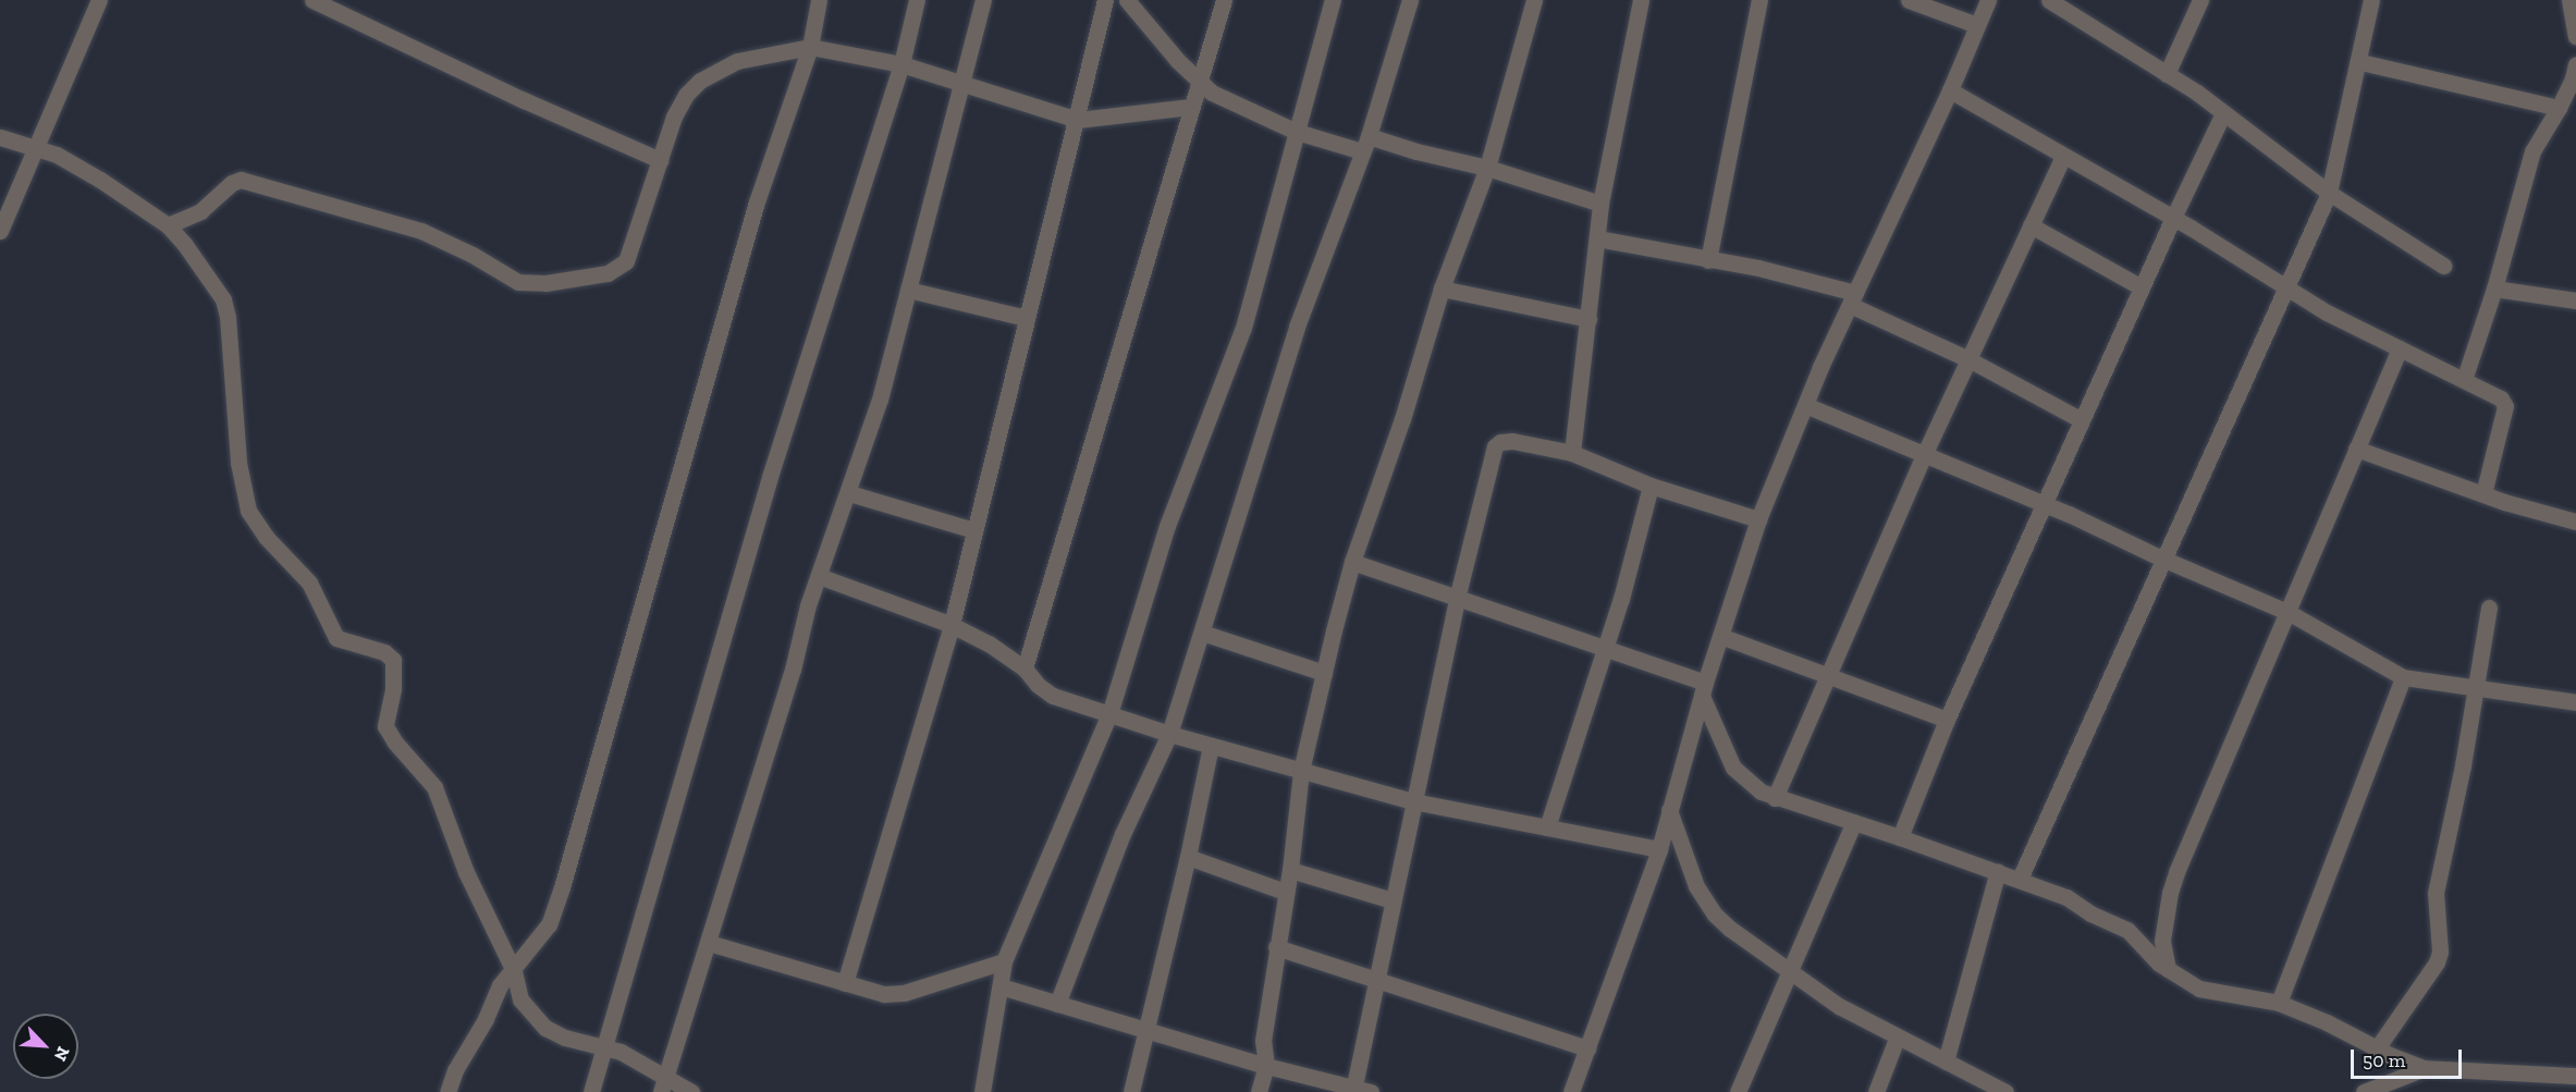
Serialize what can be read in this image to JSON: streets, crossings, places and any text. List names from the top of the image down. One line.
{"scale_bar":"50 m","north":"bottom right"}
